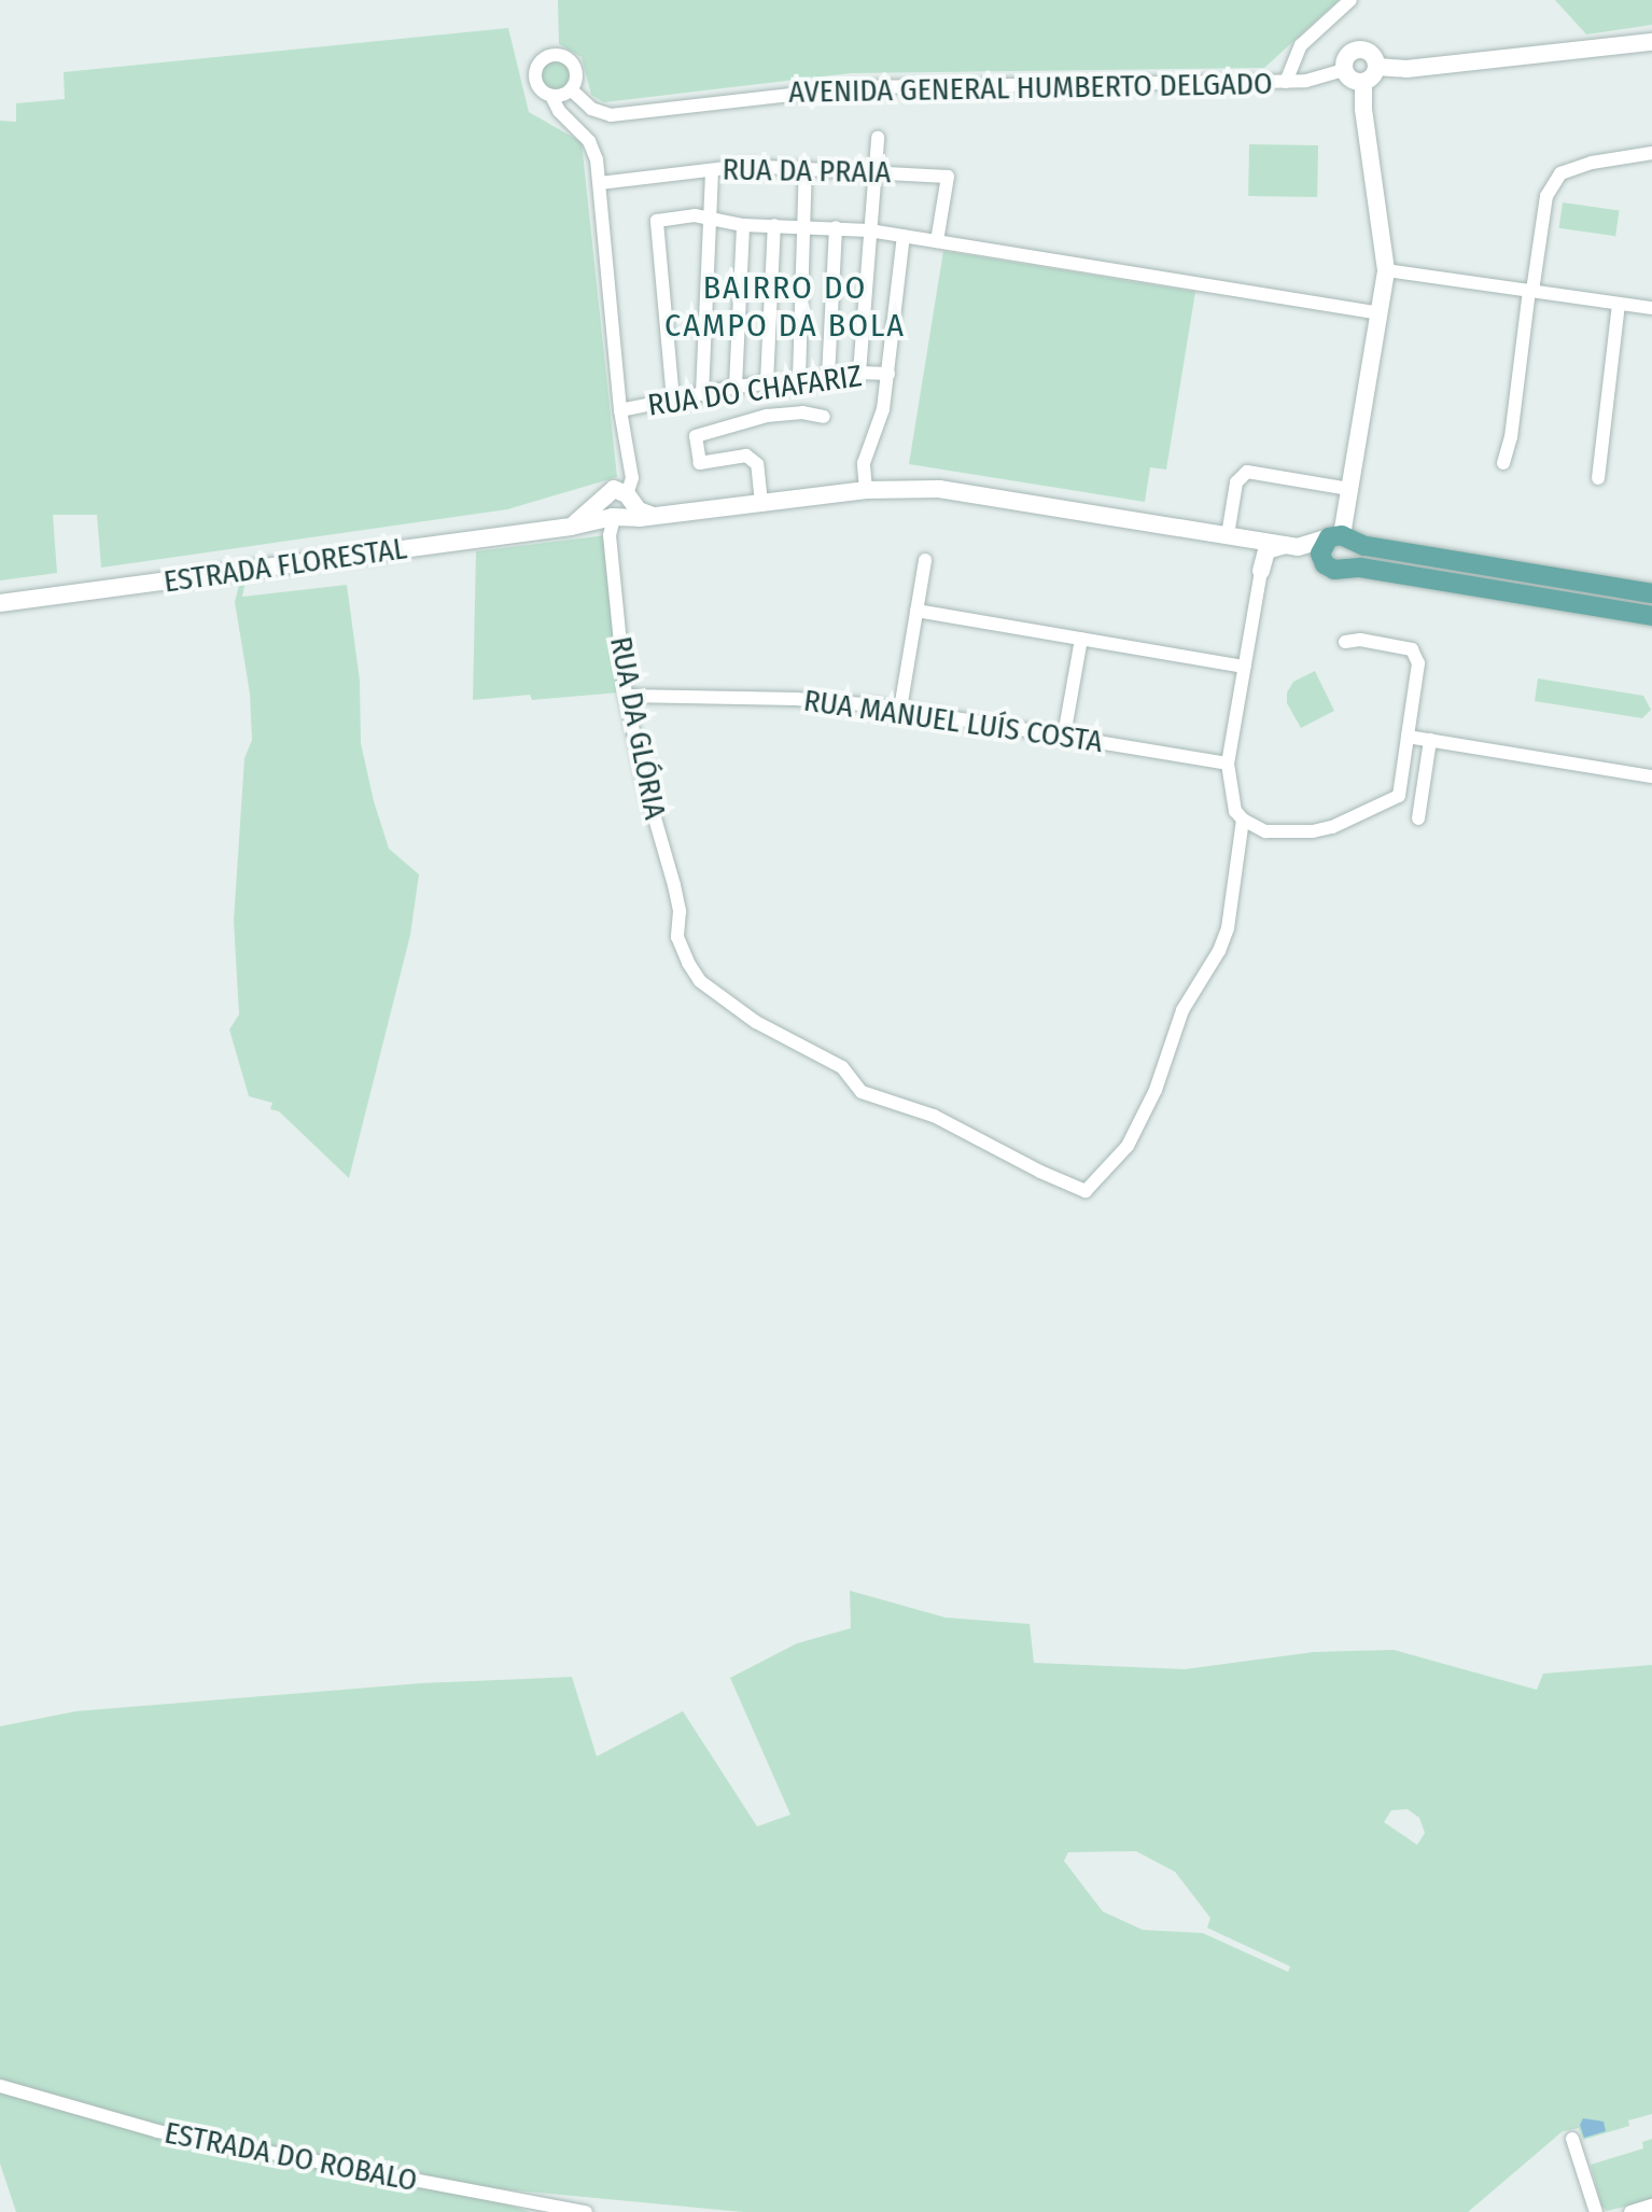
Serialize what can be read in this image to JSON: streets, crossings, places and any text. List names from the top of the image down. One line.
{"streets":{"main road":["ESTRADA FLORESTAL"],"street":["AVENIDA GENERAL HUMBERTO DELGADO","RUA DA PRAIA","RUA DO CHAFARIZ","RUA MANUEL LUÍS COSTA","RUA DA GLÓRIA","ESTRADA DO ROBALO"]},"crossings":[["ESTRADA FLORESTAL","RUA DA GLÓRIA"],["RUA MANUEL LUÍS COSTA","RUA DA GLÓRIA"]],"districts":["BAIRRO DO CAMPO DA BOLA"]}
